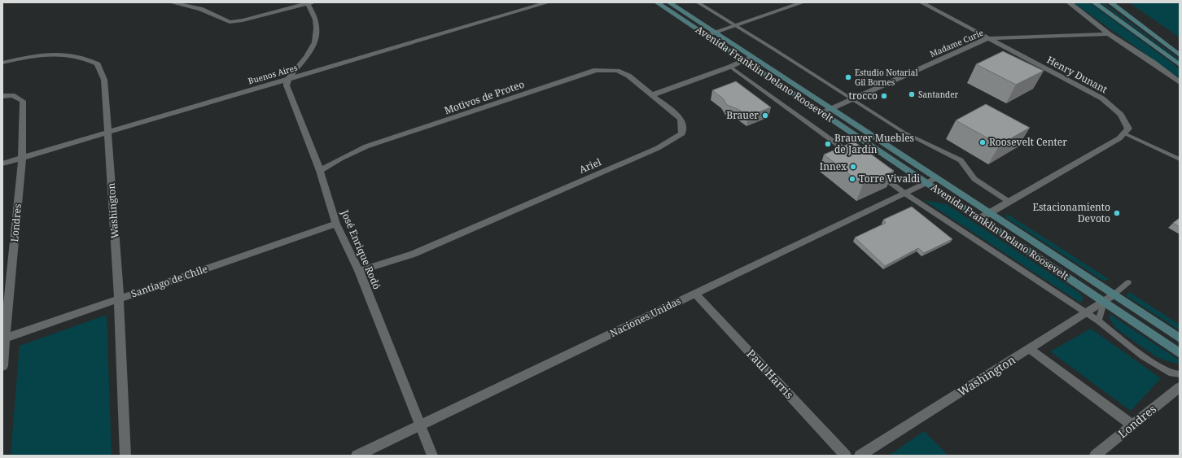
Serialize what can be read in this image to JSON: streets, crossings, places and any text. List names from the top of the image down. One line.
{"streets":{"main road":["Avenida Franklin Delano Roosevelt"],"street":["Madame Curie","Buenos Aires","Henry Dunant","Motivos de Proteo","Ariel","Washington","Londres","José Enrique Rodó","Santiago de Chile","Naciones Unidas","Paul Harris"]},"crossings":[["Madame Curie","Avenida Franklin Delano Roosevelt"],["Madame Curie","Henry Dunant"],["Buenos Aires","Washington"],["Buenos Aires","Londres"],["Buenos Aires","José Enrique Rodó"],["Avenida Franklin Delano Roosevelt","Washington"],["Avenida Franklin Delano Roosevelt","Naciones Unidas"],["Motivos de Proteo","Ariel"],["Motivos de Proteo","José Enrique Rodó"],["Ariel","José Enrique Rodó"],["Washington","Santiago de Chile"],["Londres","Santiago de Chile"],["José Enrique Rodó","Santiago de Chile"],["José Enrique Rodó","Naciones Unidas"],["Naciones Unidas","Paul Harris"]],"places":["Estudio Notarial Gil Bornes","Santander","trocco","Brauer","Roosevelt Center","Brauver Muebles de Jardín","Innex","Torre Vivaldi","Estacionamiento Devoto"]}
